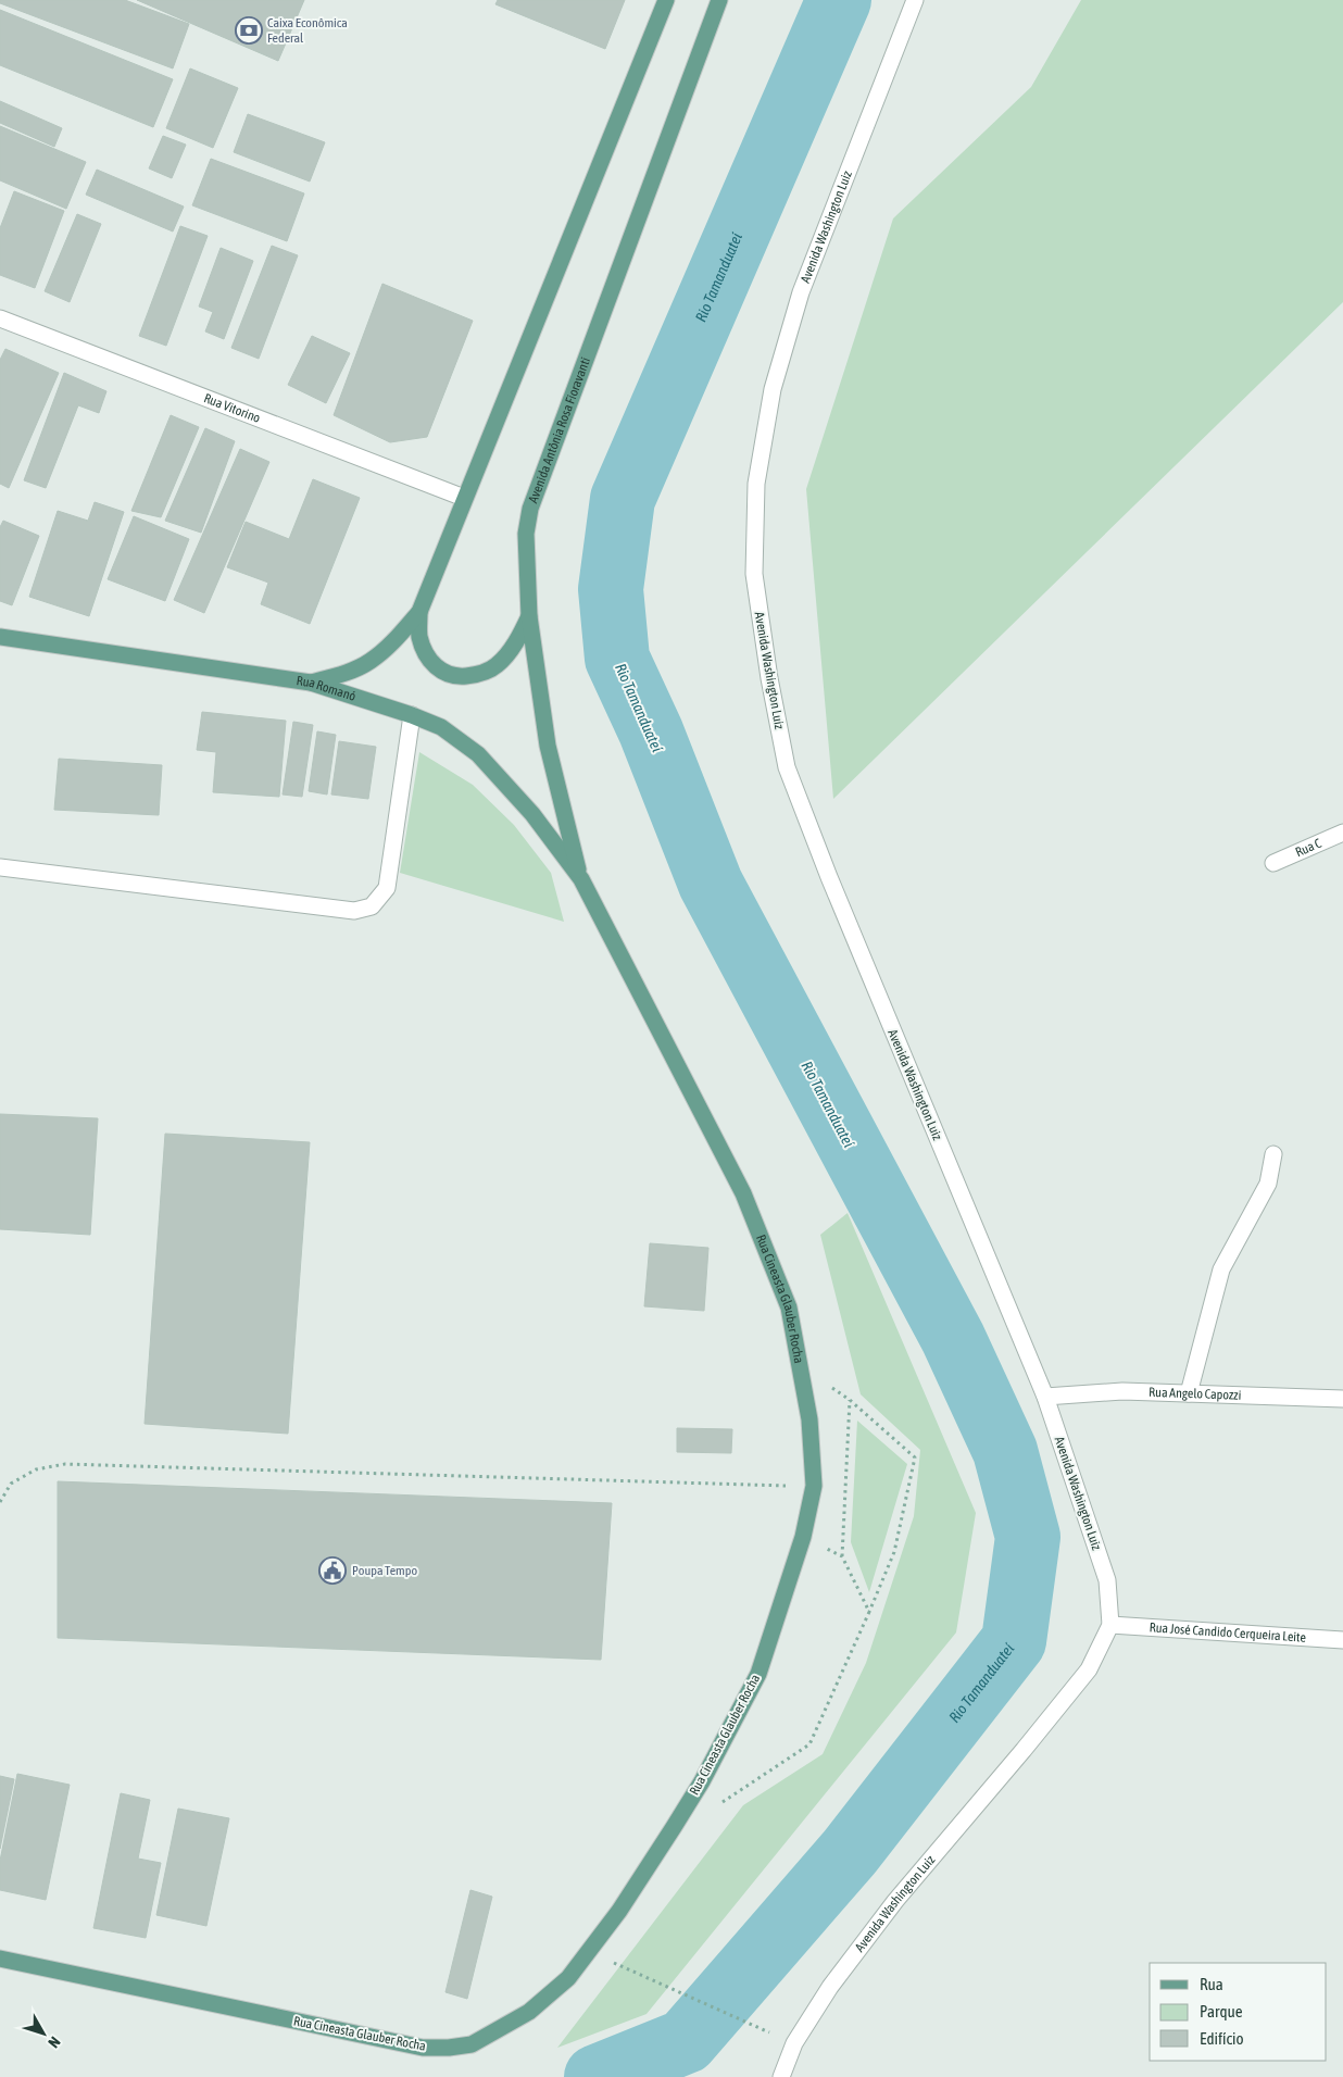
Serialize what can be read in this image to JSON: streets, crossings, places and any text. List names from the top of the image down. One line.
{"streets":{"main road":["Avenida Antônia Rosa Fioravanti","Rua Romanó","Rua Cineasta Glauber Rocha"],"street":["Avenida Washington Luiz","Rua Vitorino","Rua C","Rua Angelo Capozzi","Rua José Candido Cerqueira Leite"]},"crossings":[["Avenida Washington Luiz","Rua Angelo Capozzi"],["Avenida Washington Luiz","Rua José Candido Cerqueira Leite"],["Avenida Antônia Rosa Fioravanti","Rua Romanó"],["Avenida Antônia Rosa Fioravanti","Rua Cineasta Glauber Rocha"],["Rua Romanó","Rua Cineasta Glauber Rocha"]],"water":["Rio Tamanduateí"],"places":{"bank":["Caixa Econômica Federal"],"public building":["Poupa Tempo"]},"legend":["Rua","Parque","Edifício"],"north":"bottom right"}
